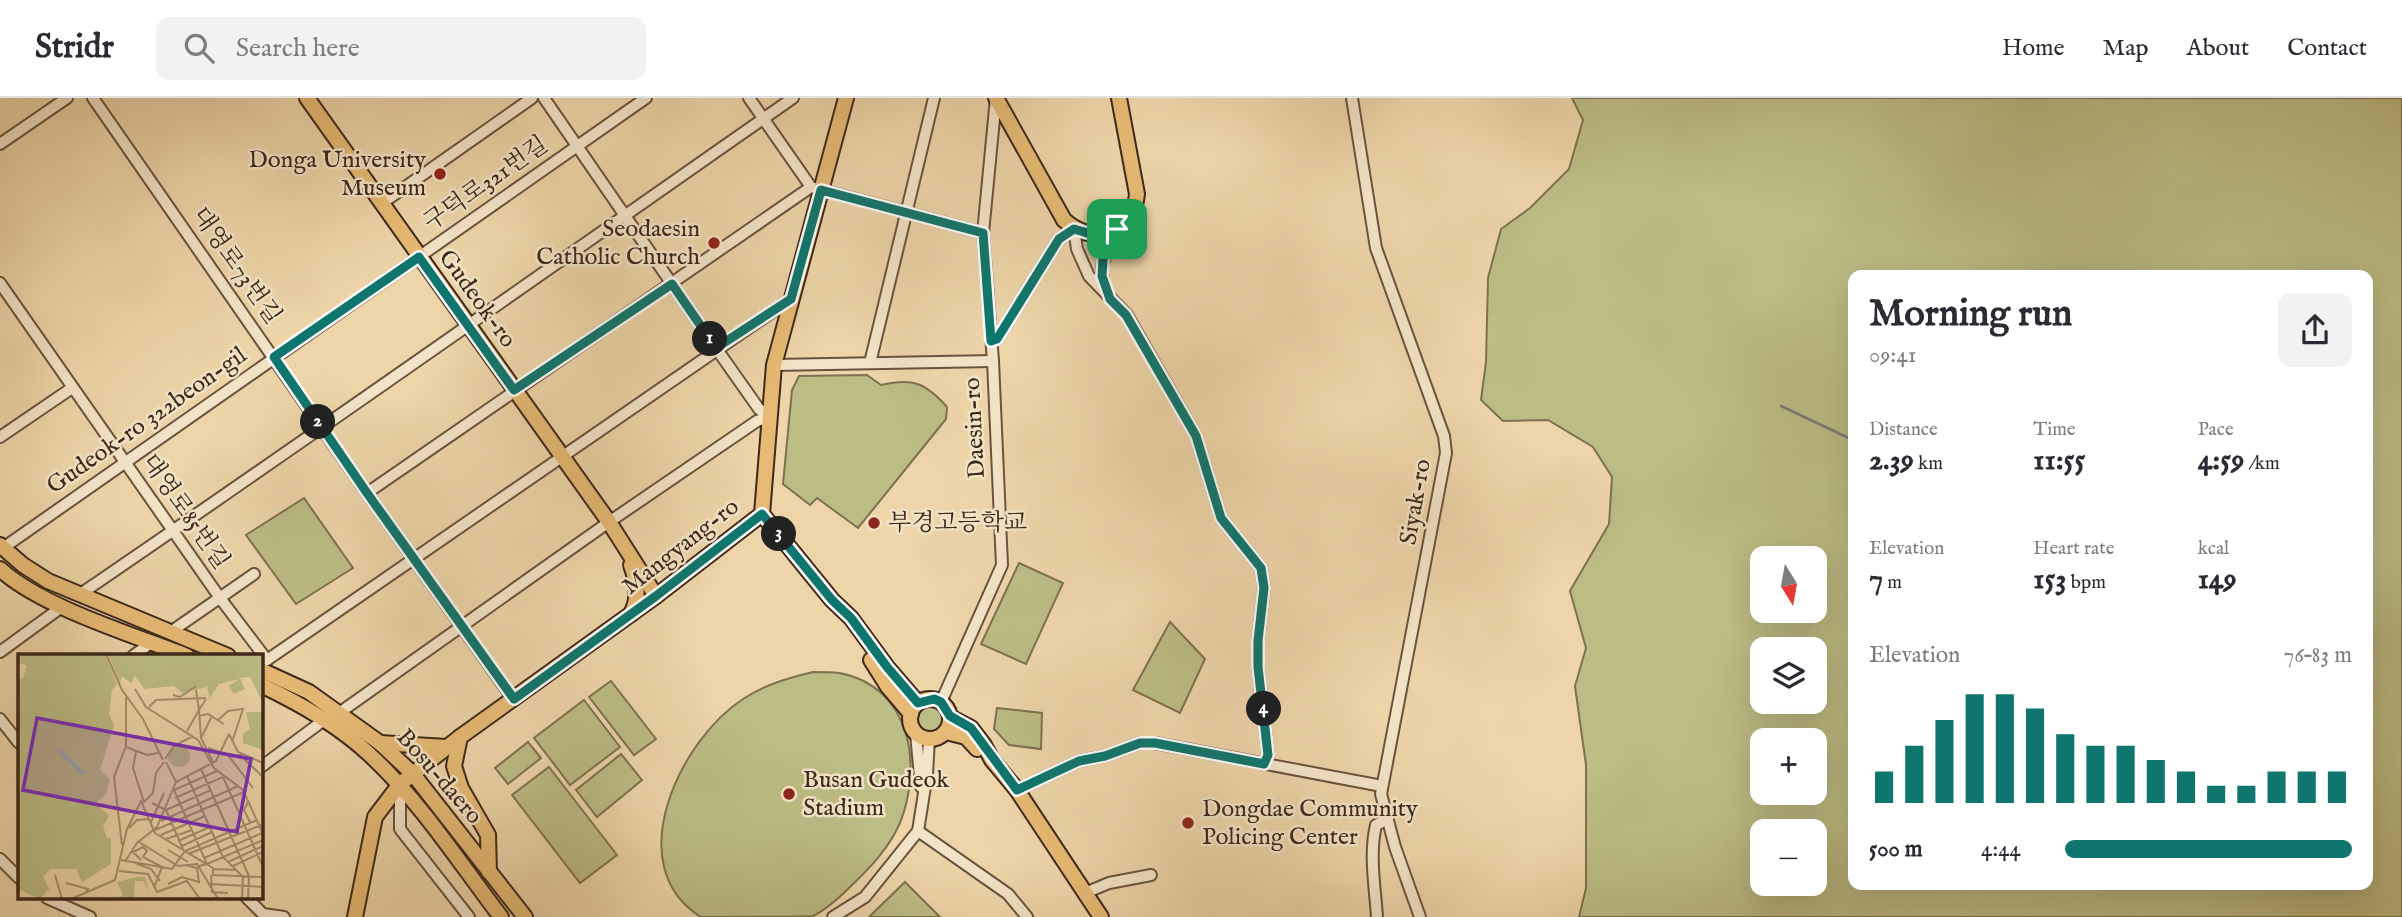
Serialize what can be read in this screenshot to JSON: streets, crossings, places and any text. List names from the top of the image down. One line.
{"streets":{"main road":["Gudeok-ro","Mangyang-ro","Bosu-daero"],"street":["구덕로321번길","대영로73번길","Gudeok-ro 322beon-gil","Daesin-ro","Siyak-ro","대영로85번길"]},"crossings":[["구덕로321번길","Gudeok-ro"],["구덕로321번길","Gudeok-ro 322beon-gil"],["대영로73번길","Gudeok-ro 322beon-gil"],["대영로73번길","Mangyang-ro"],["Gudeok-ro","Gudeok-ro 322beon-gil"],["Gudeok-ro","Mangyang-ro"],["Gudeok-ro 322beon-gil","대영로85번길"],["Mangyang-ro","Bosu-daero"]],"places":["Donga University Museum","Seodaesin Catholic Church","부경고등학교","Busan Gudeok Stadium","Dongdae Community Policing Center"],"north":"bottom","page":{"header":"Stridr","search":"Search here","nav":["Home","Map","About","Contact"],"heading":["Morning run","09:41"],"pins":["1","2","3","4"],"stats":[["Distance","2.39 km"],["Time","11:55"],["Pace","4:59 /km"],["Elevation","7 m"],["Heart rate","153 bpm"],["kcal","149"]],"map_buttons":["+","−"],"chart":["Elevation","76–83 m"],"list":[{"name":"500 m","note":"4:44"}]}}
